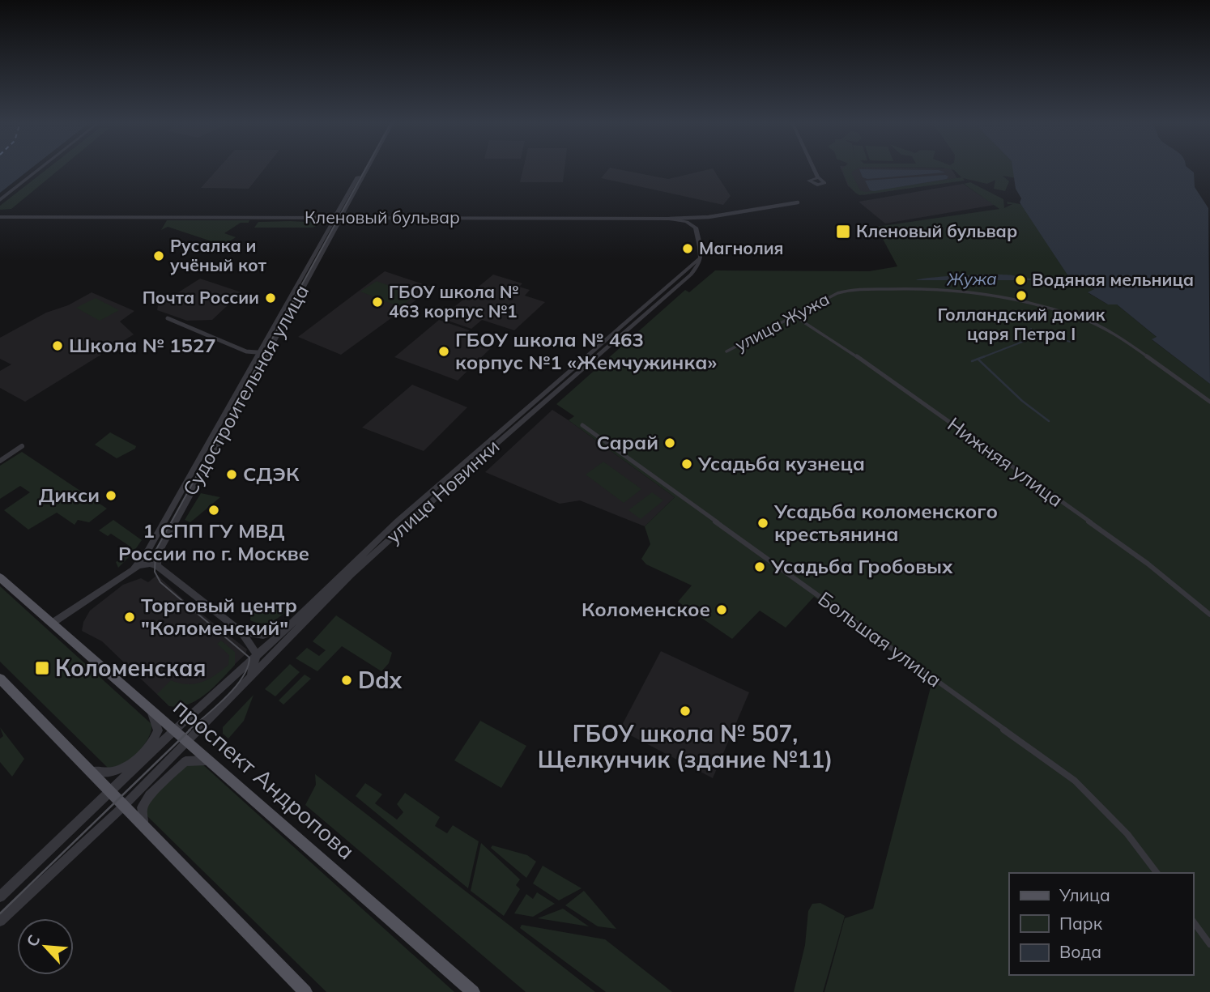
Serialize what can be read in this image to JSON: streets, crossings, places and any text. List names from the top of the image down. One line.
{"streets":{"main road":["проспект Андропова"],"street":["Кленовый бульвар","улица Жужа","Судостроительная улица","Нижняя улица","улица Новинки","Большая улица"]},"crossings":[["Кленовый бульвар","Судостроительная улица"],["улица Жужа","Нижняя улица"],["улица Новинки","проспект Андропова"]],"water":["Жужа"],"places":{"transit":["Кленовый бульвар","Коломенская"],"other":["Магнолия","Русалка и учёный кот","Водяная мельница","Голландский домик царя Петра I","Почта России","ГБОУ школа № 463 корпус №1","Школа № 1527","ГБОУ школа № 463 корпус №1 «Жемчужинка»","Сарай","Усадьба кузнеца","СДЭК","Дикси","1 СПП ГУ МВД России по г. Москве","Усадьба коломенского крестьянина","Усадьба Гробовых","Коломенское","Торговый центр \"Коломенский\"","Ddx","ГБОУ школа № 507, Щелкунчик (здание №11)"]},"legend":["Улица","Парк","Вода"],"north":"top left"}
